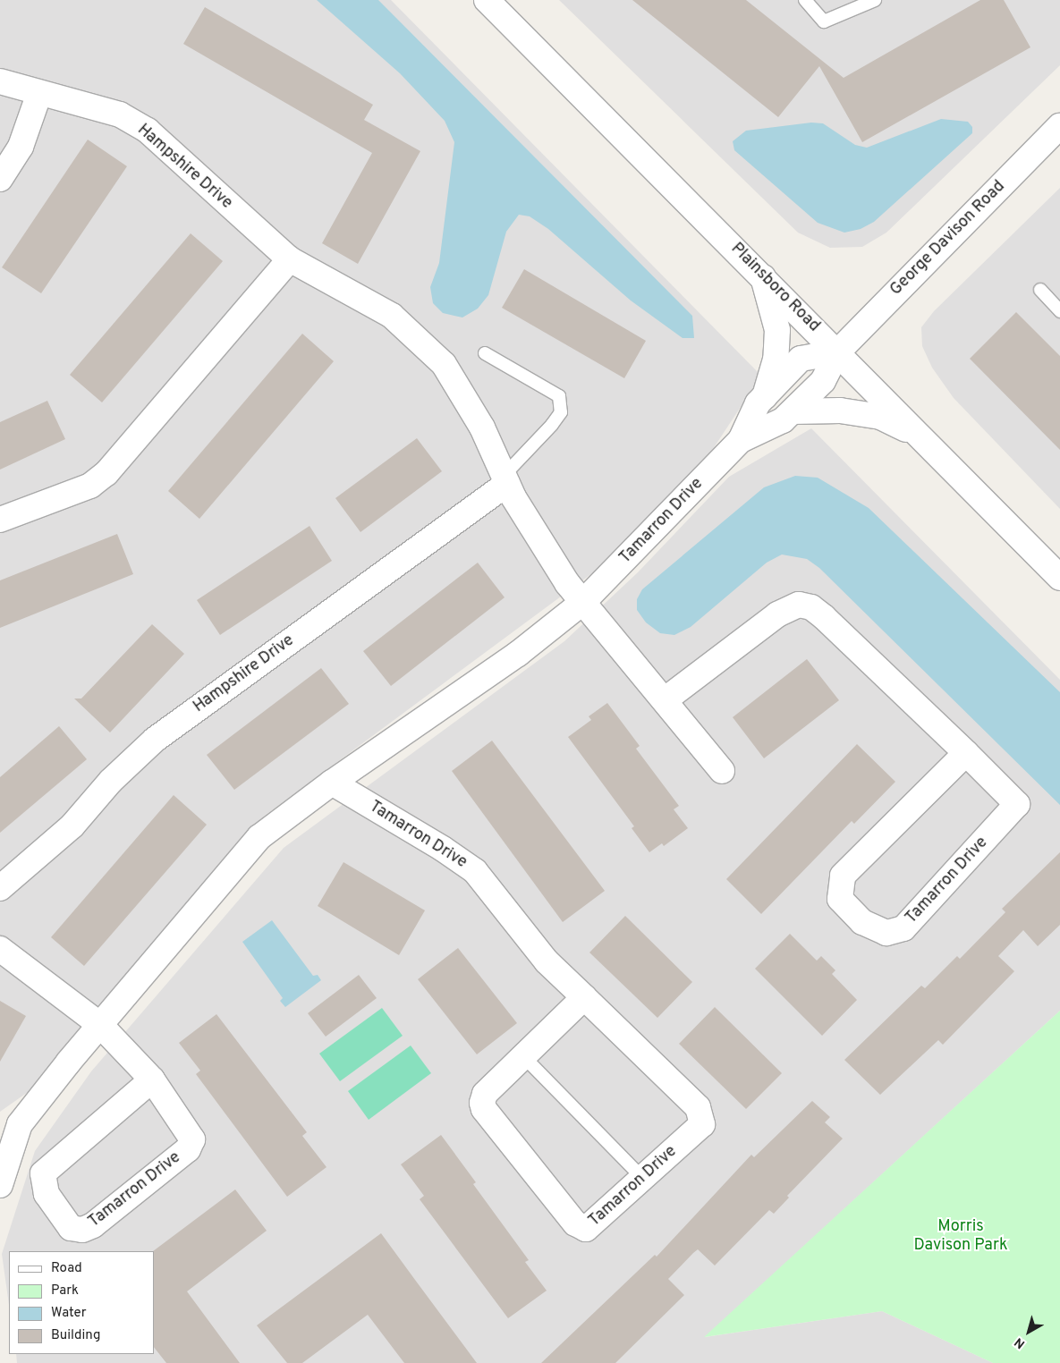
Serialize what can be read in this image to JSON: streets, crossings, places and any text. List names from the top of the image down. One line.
{"streets":{"street":["Hampshire Drive","George Davison Road","Plainsboro Road","Tamarron Drive"]},"crossings":[["Hampshire Drive","Tamarron Drive"],["George Davison Road","Plainsboro Road"],["George Davison Road","Tamarron Drive"],["Plainsboro Road","Tamarron Drive"]],"parks":["Morris Davison Park"],"legend":["Road","Park","Water","Building"],"north":"bottom left"}
